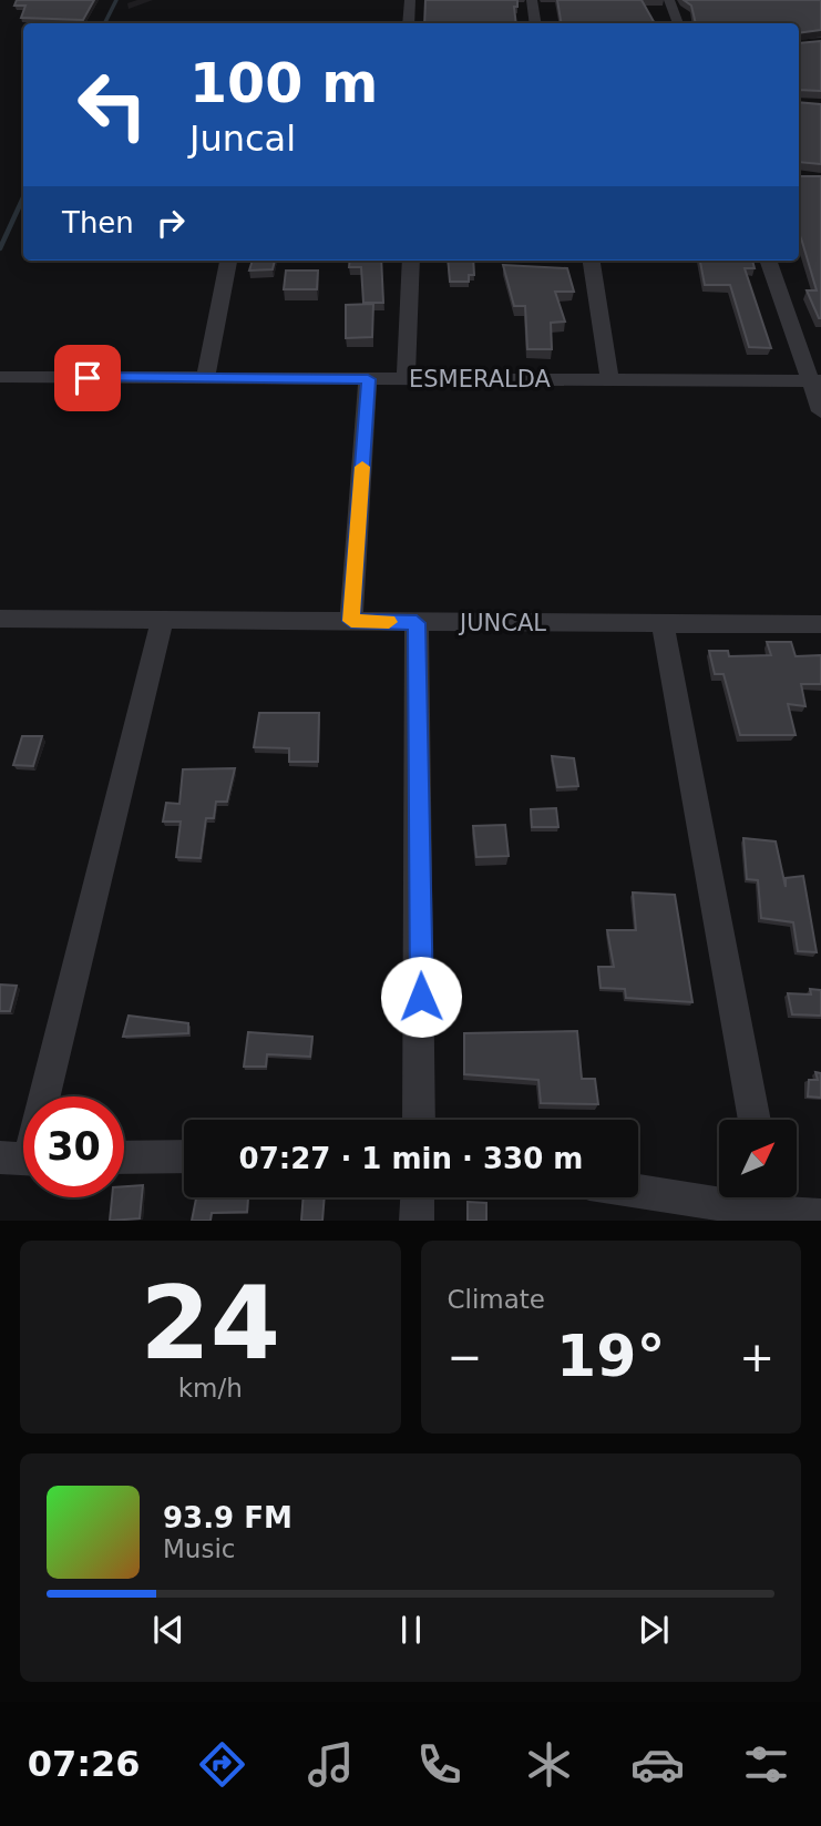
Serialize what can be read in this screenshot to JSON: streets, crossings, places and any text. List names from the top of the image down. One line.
{"streets":{"street":["ESMERALDA","JUNCAL"]},"north":"top right","page":{"turn":["100 m","Juncal"],"then":"Then","limit":"30","trip":"07:27 · 1 min · 330 m","tile":[["24","km/h"],"Climate"],"heat":["−","19°","+"],"song":["93.9 FM","Music"],"tabs":"07:26"}}
